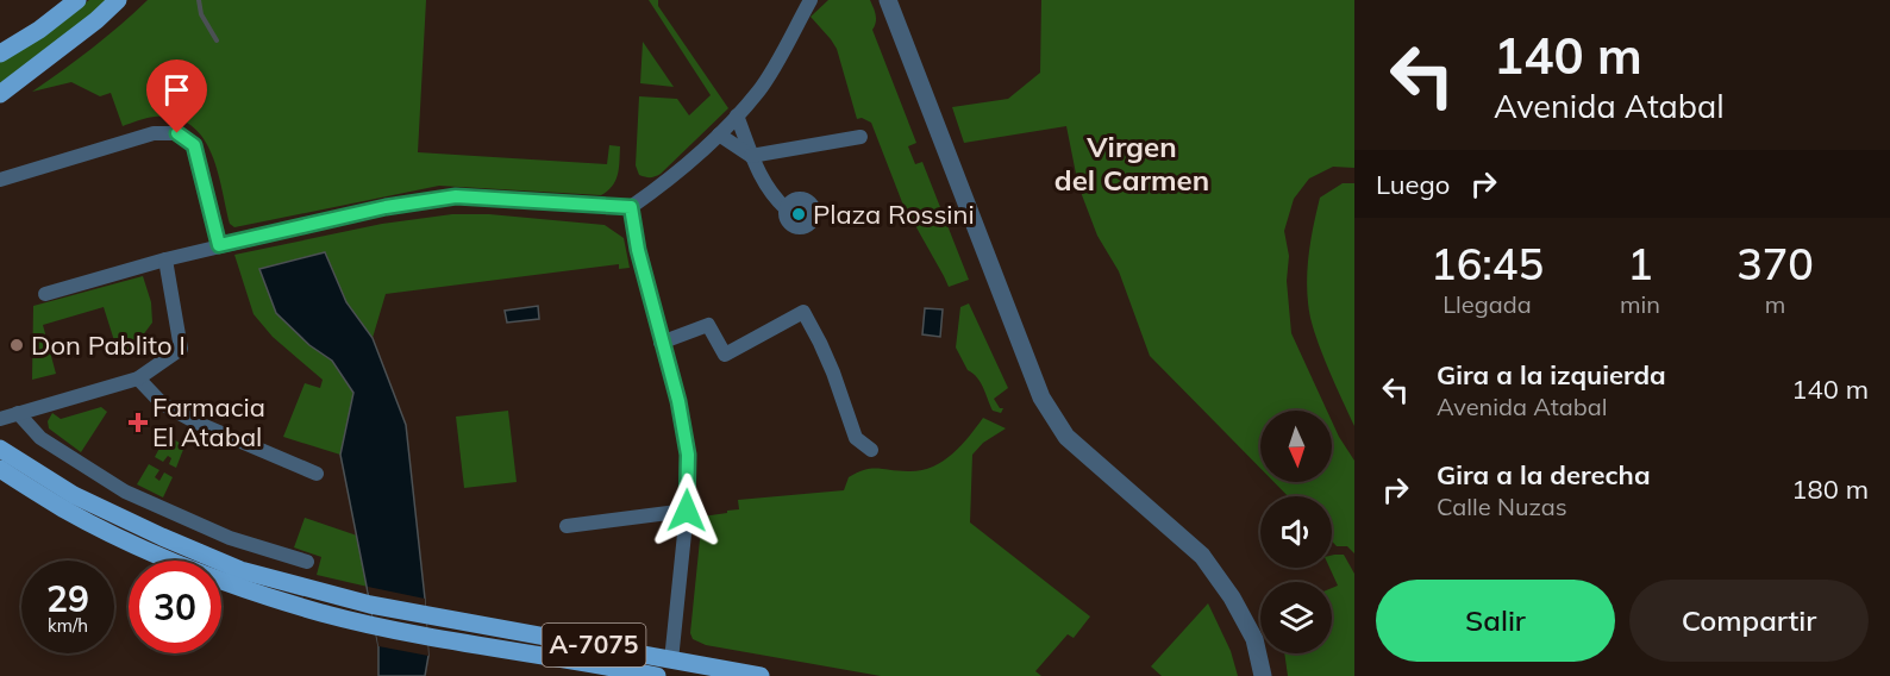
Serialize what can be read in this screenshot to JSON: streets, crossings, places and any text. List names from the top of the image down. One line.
{"streets":{"main road":["A-7075"]},"districts":["Virgen del Carmen"],"places":{"other":["Plaza Rossini","Don Pablito I"],"health":["Farmacia El Atabal"]},"north":"bottom","page":{"turn":["140 m","Avenida Atabal"],"then":"Luego","eta":["16:45","Llegada","1","min","370","m"],"list":[{"name":"Gira a la izquierda","note":"Avenida Atabal","value":"140 m"},{"name":"Gira a la derecha","note":"Calle Nuzas","value":"180 m"}],"speed":"29 km/h","limit":"30","buttons":["Salir","Compartir"]}}
